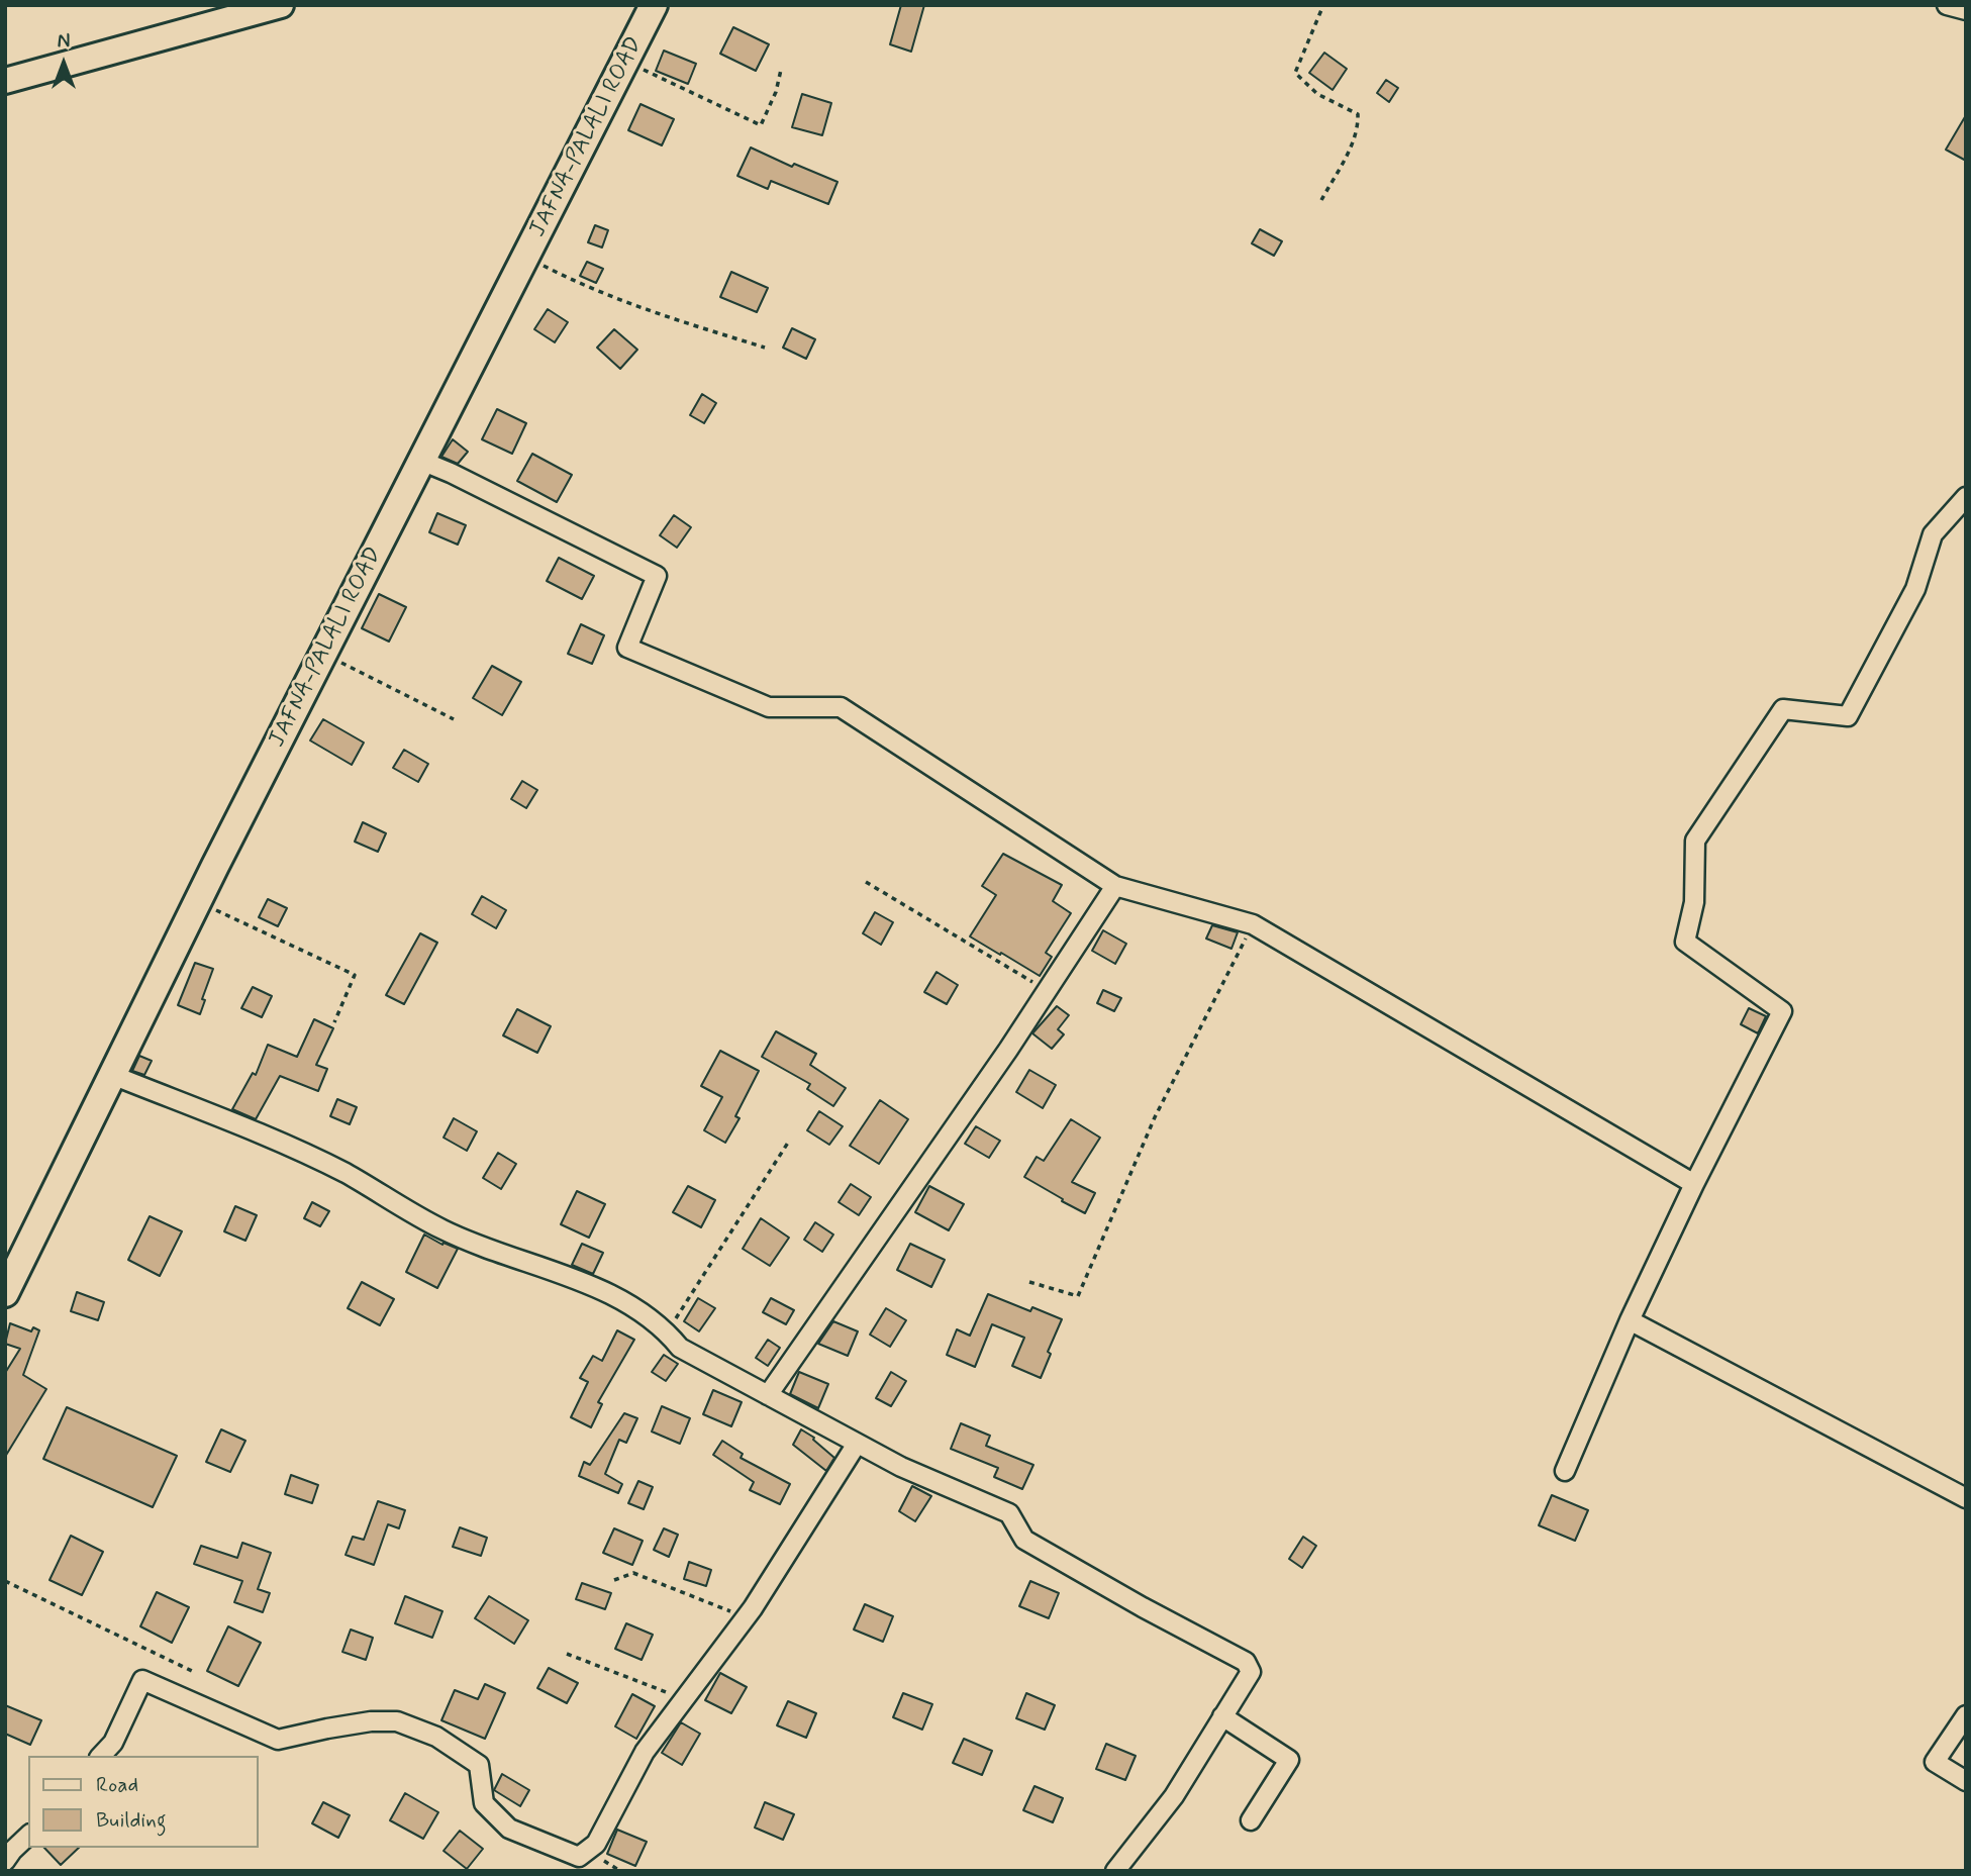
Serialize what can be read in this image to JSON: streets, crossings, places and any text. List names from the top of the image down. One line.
{"streets":{"main road":["JAFNA-PALALI ROAD"]},"legend":["Road","Building"],"north":"top"}
